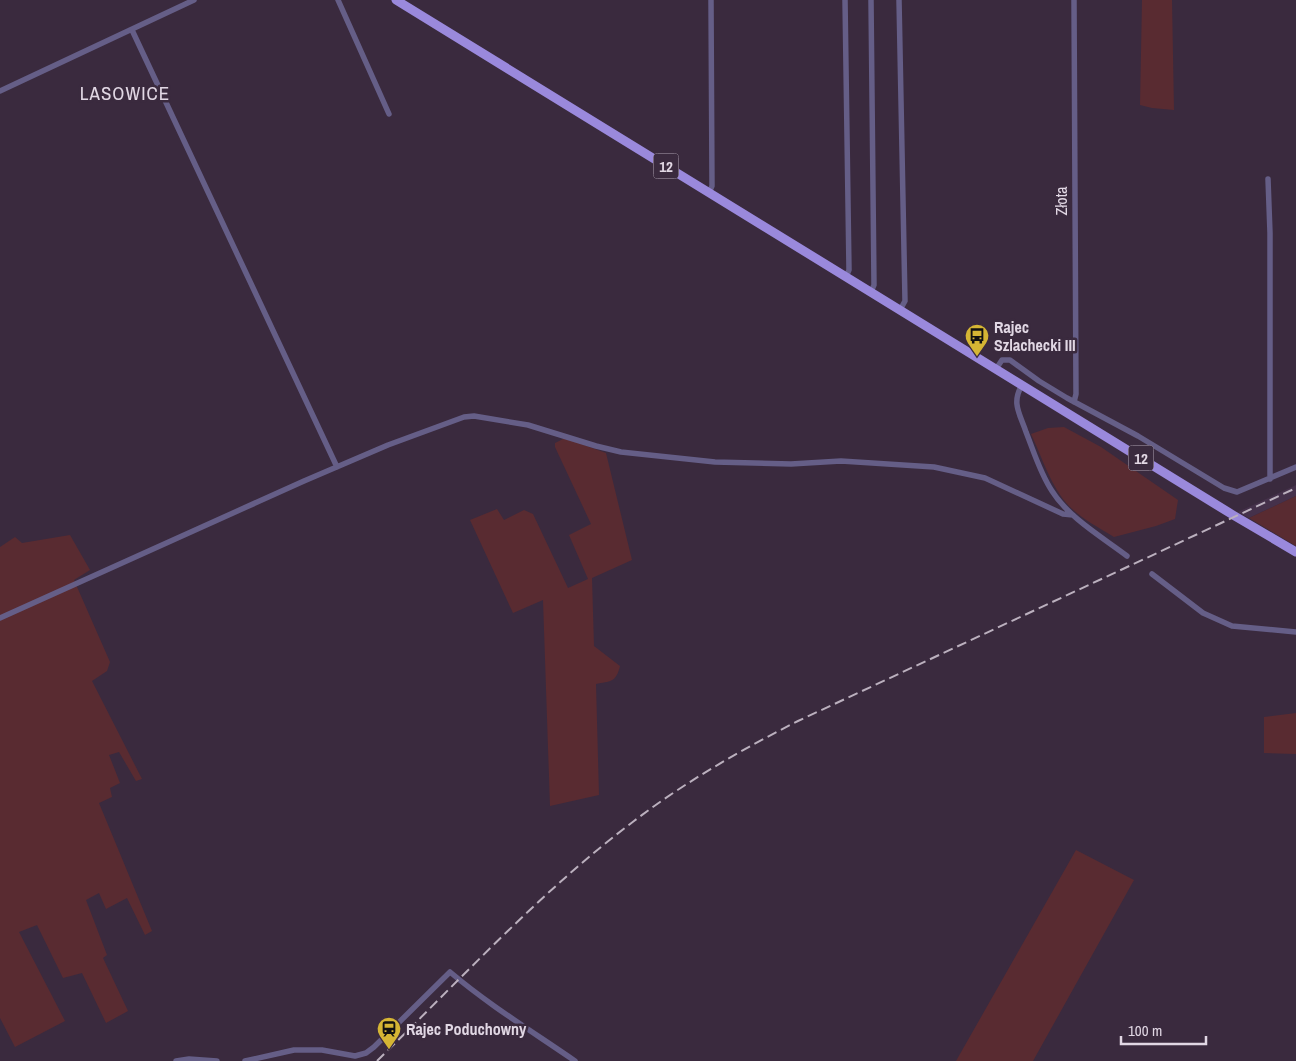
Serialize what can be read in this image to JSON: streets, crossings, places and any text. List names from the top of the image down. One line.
{"streets":{"main road":["12"],"street":["Złota"]},"districts":["LASOWICE"],"places":{"bus stop":["Rajec Szlachecki III"],"station":["Rajec Poduchowny"]},"scale_bar":"100 m"}
